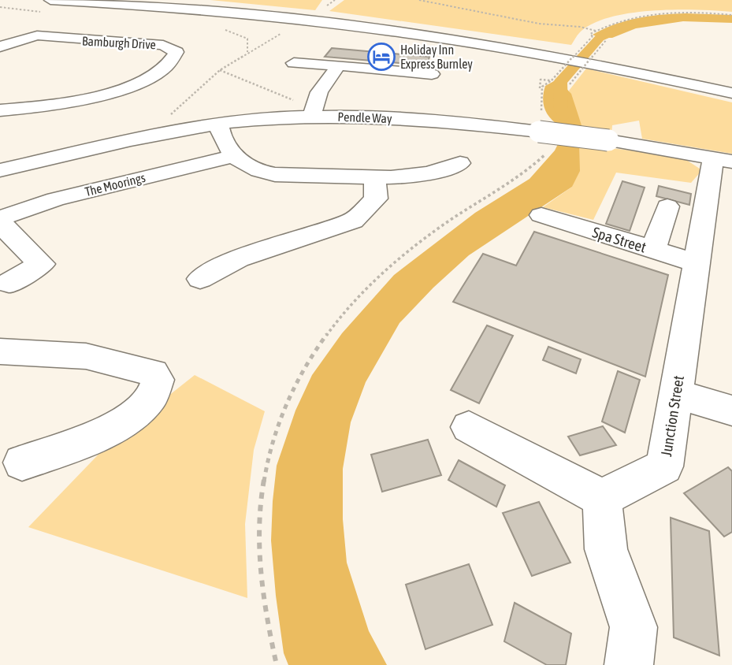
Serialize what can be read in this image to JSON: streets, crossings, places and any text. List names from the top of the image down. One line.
{"streets":{"main road":["Bamburgh Drive","Pendle Way","The Moorings","Spa Street","Junction Street"]},"crossings":[["Pendle Way","Junction Street"],["Spa Street","Junction Street"]],"places":{"hotel":["Holiday Inn Express Burnley"]}}
